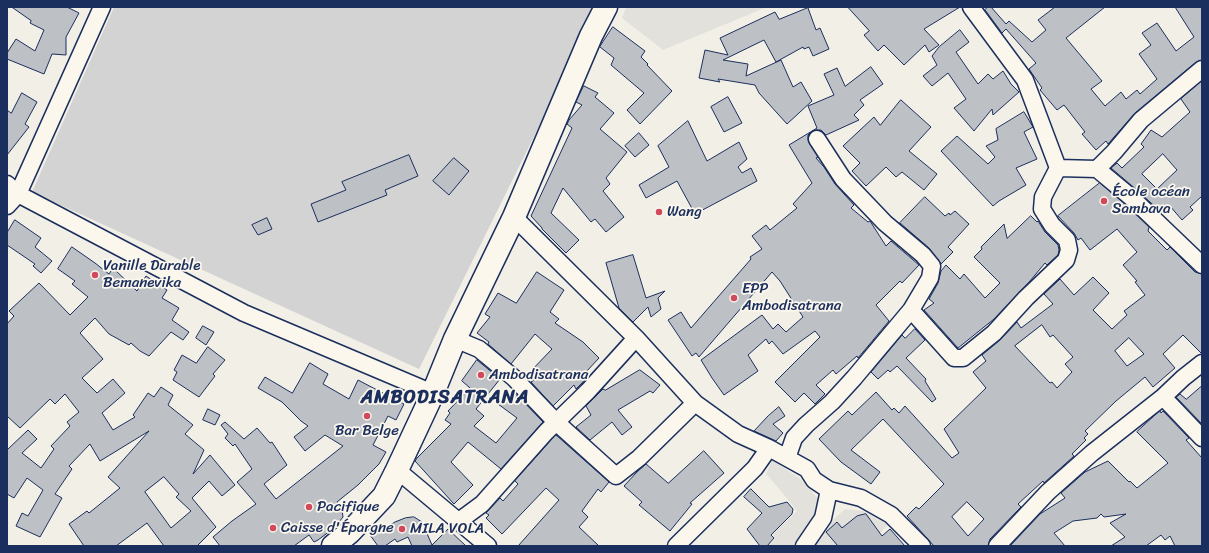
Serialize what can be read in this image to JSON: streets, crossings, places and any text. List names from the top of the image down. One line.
{"districts":["AMBODISATRANA"],"places":["École océan Sambava","Wang","Vanille Durable Bemanevika","EPP Ambodisatrana","Ambodisatrana","Bar Belge","Pacifique","Caisse d'Épargne","MILA VOLA"]}
